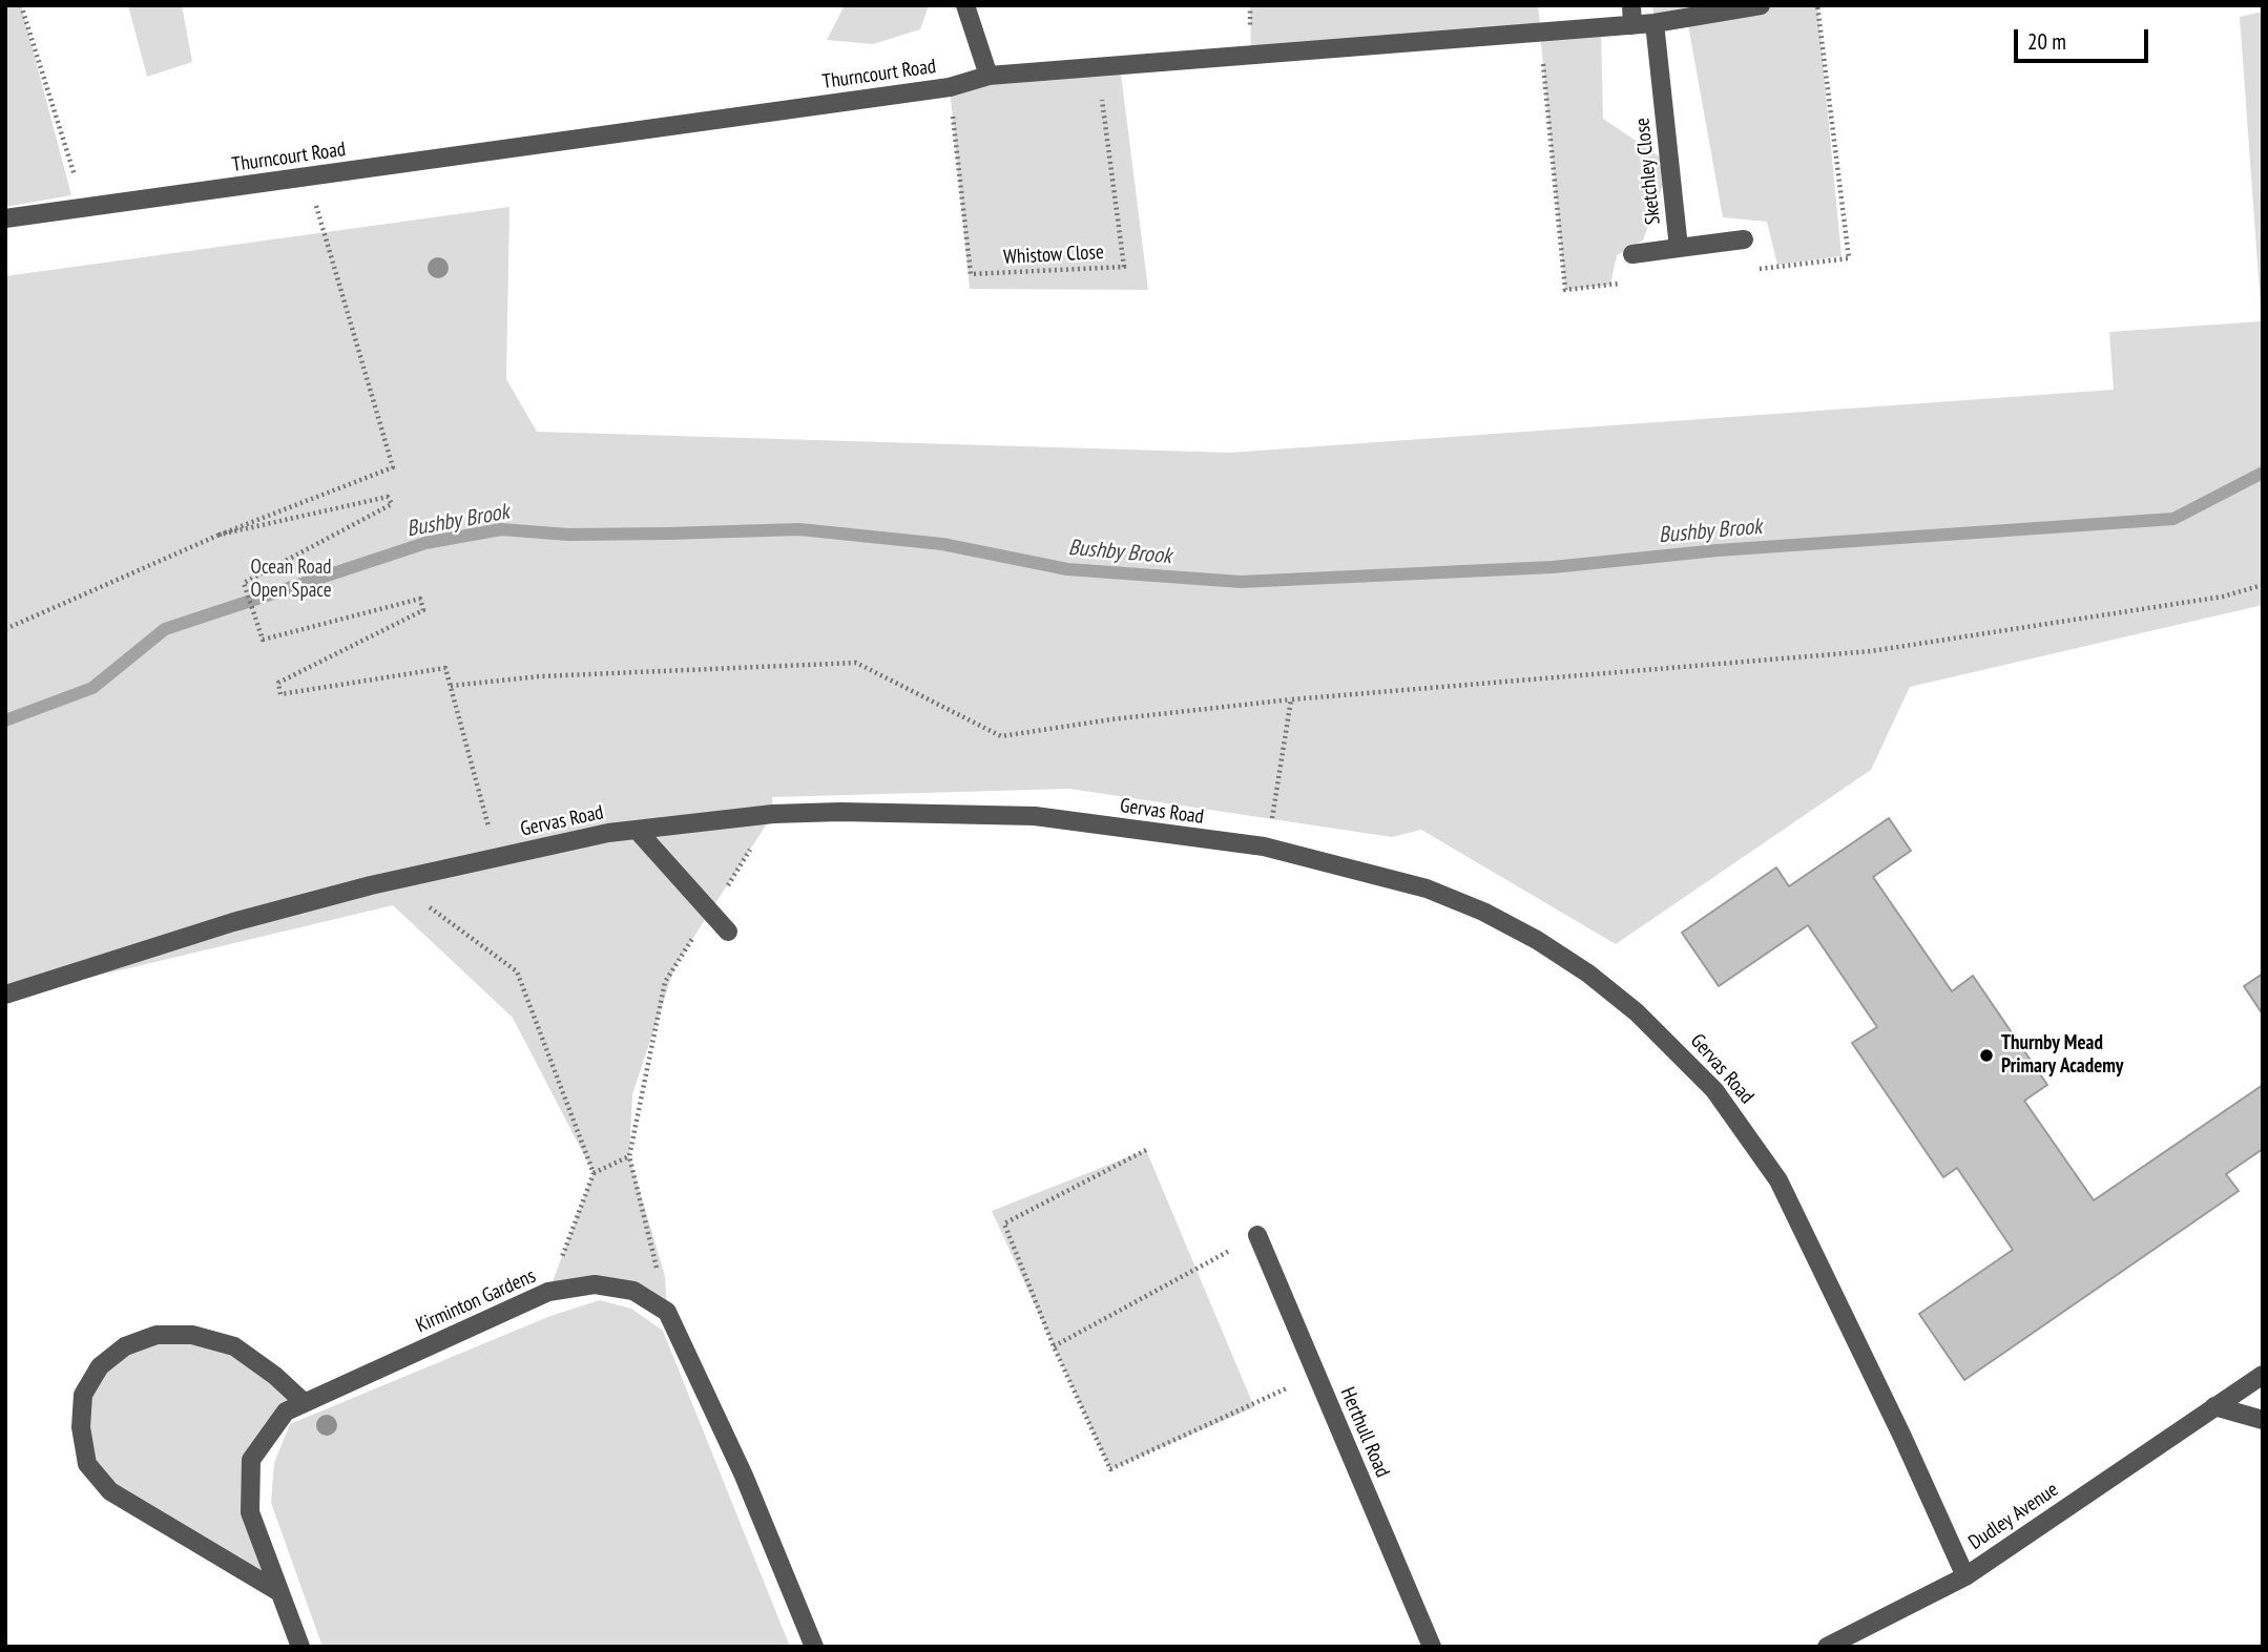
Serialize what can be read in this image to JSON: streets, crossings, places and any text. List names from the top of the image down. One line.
{"streets":{"street":["Thurncourt Road","Sketchley Close","Gervas Road","Kirminton Gardens","Herthull Road","Dudley Avenue"],"path":["Whistow Close"]},"crossings":[["Thurncourt Road","Sketchley Close"],["Thurncourt Road","Whistow Close"],["Gervas Road","Dudley Avenue"]],"water":["Bushby Brook"],"parks":["Ocean Road Open Space"],"places":["Thurnby Mead Primary Academy"],"scale_bar":"20 m"}
